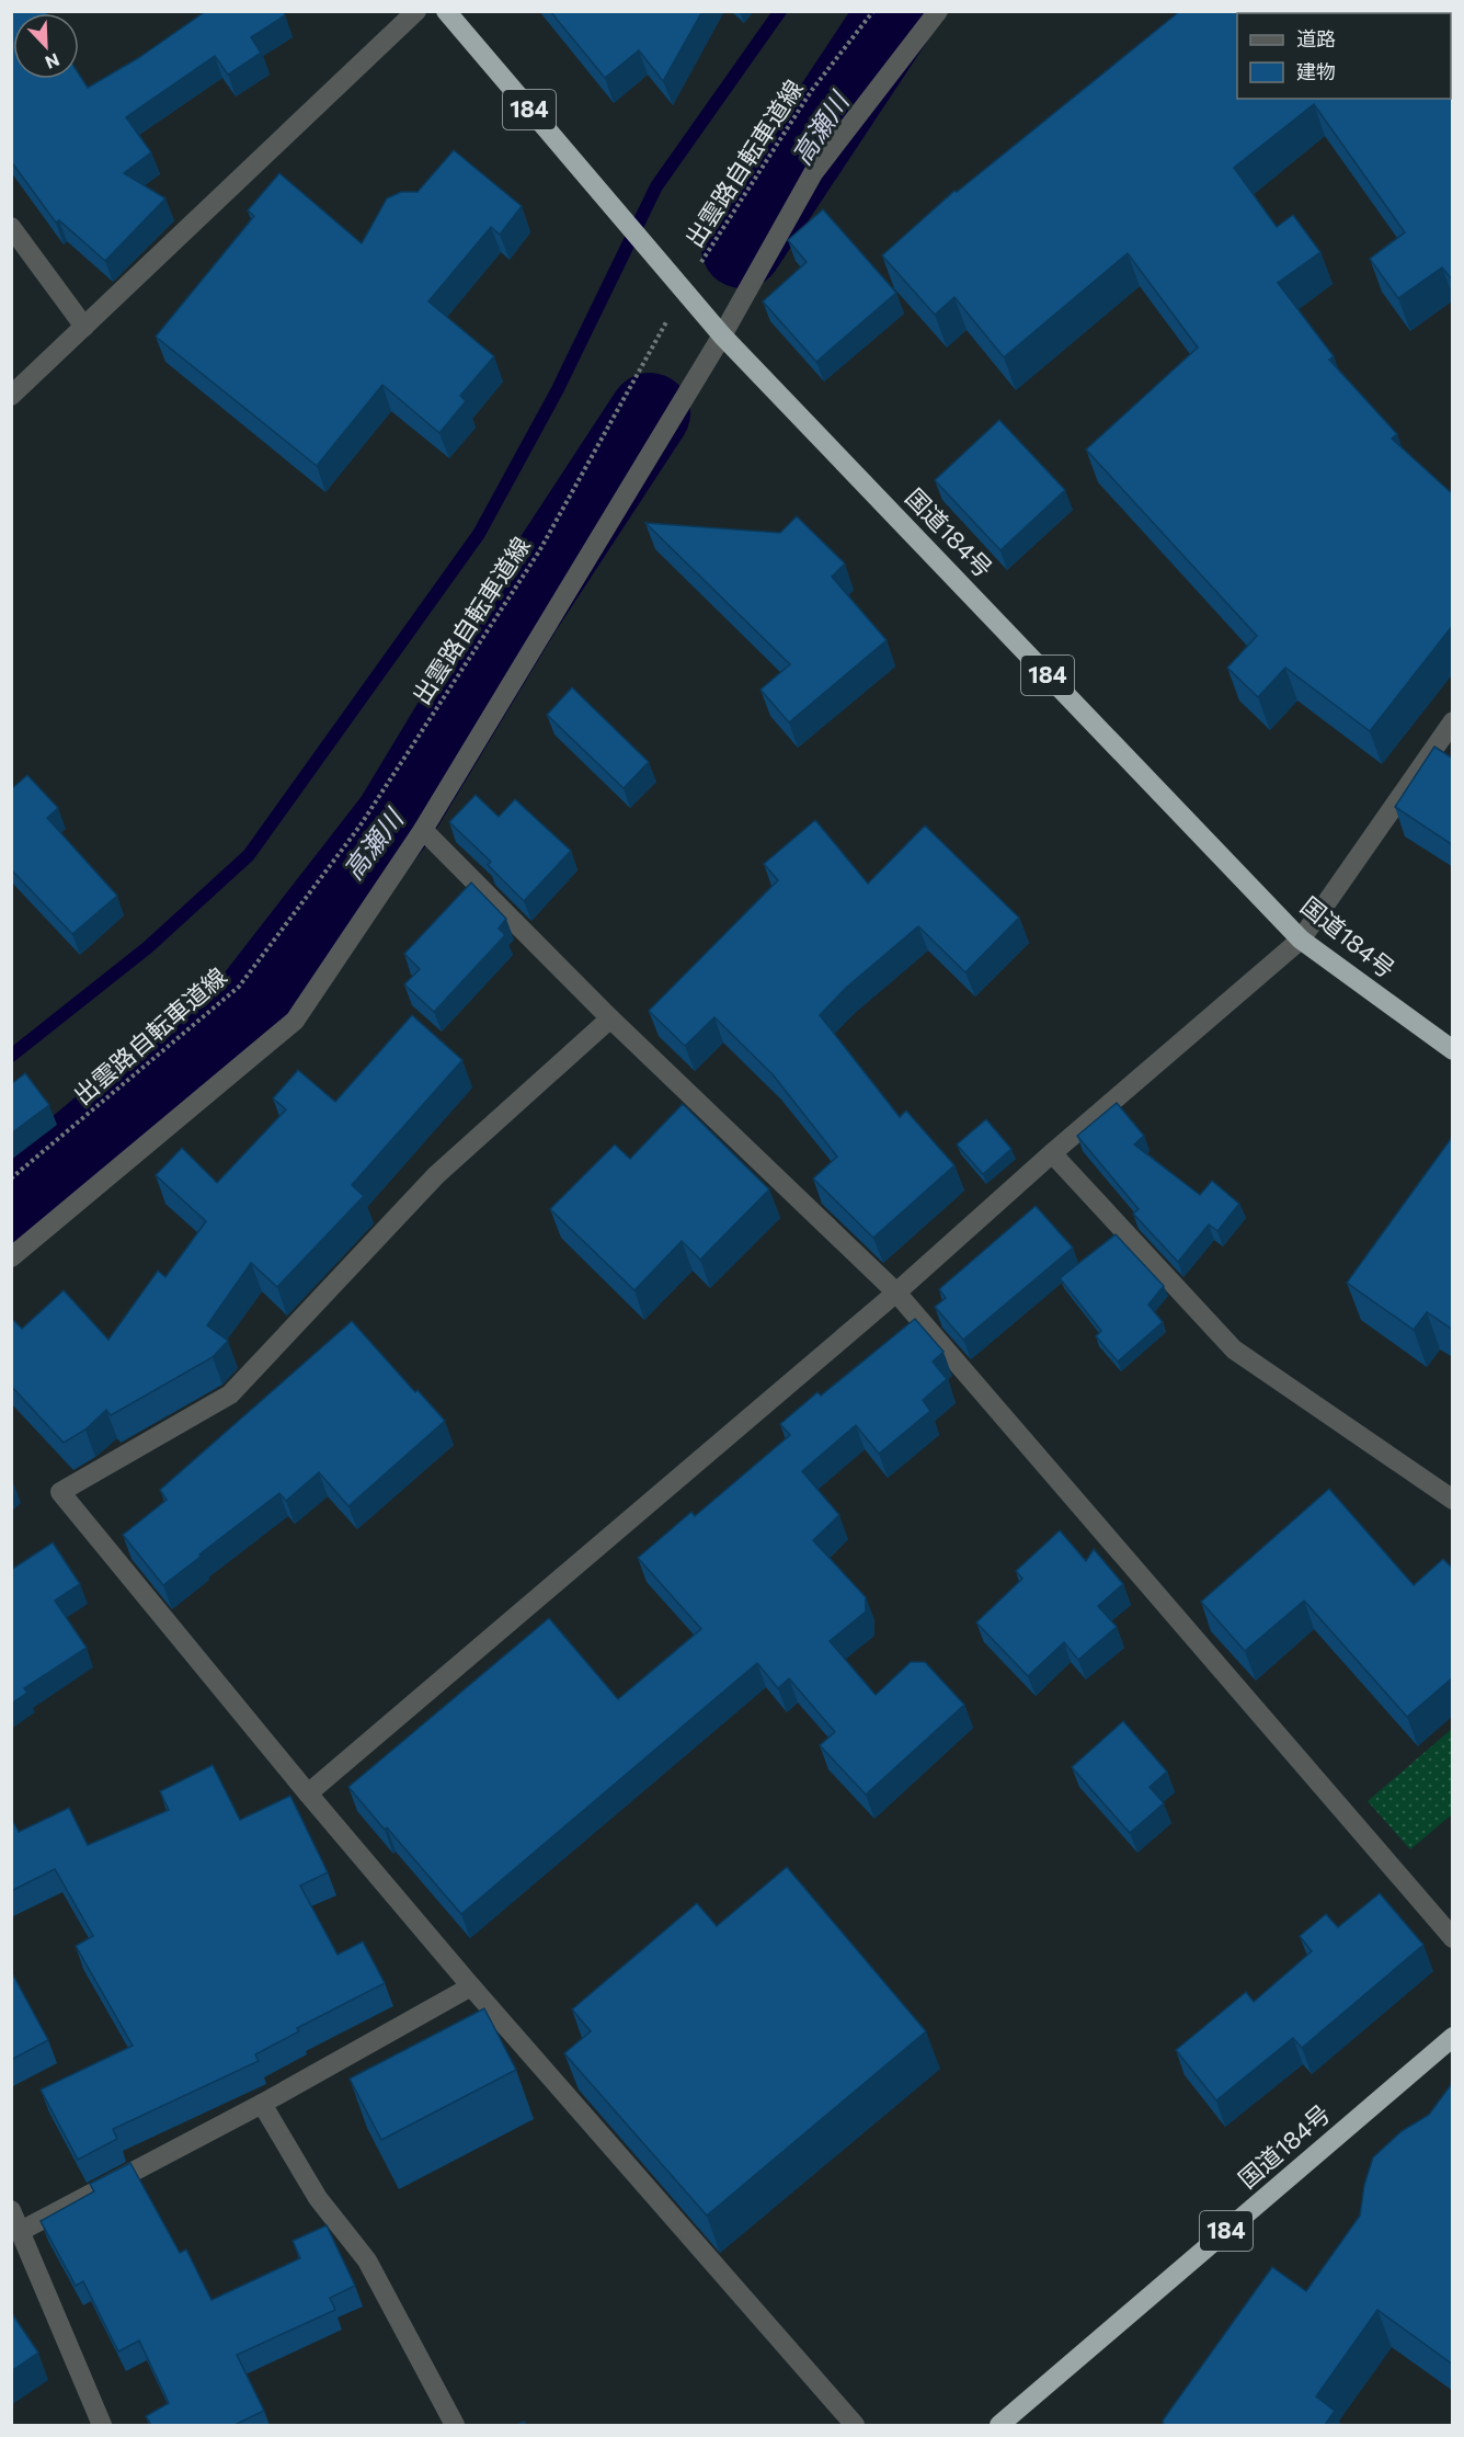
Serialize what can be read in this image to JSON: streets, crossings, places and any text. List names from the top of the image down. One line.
{"streets":{"highway":["184","国道184号"],"path":["出雲路自転車道線"]},"water":["高瀬川"],"legend":["道路","建物"],"north":"bottom right"}
